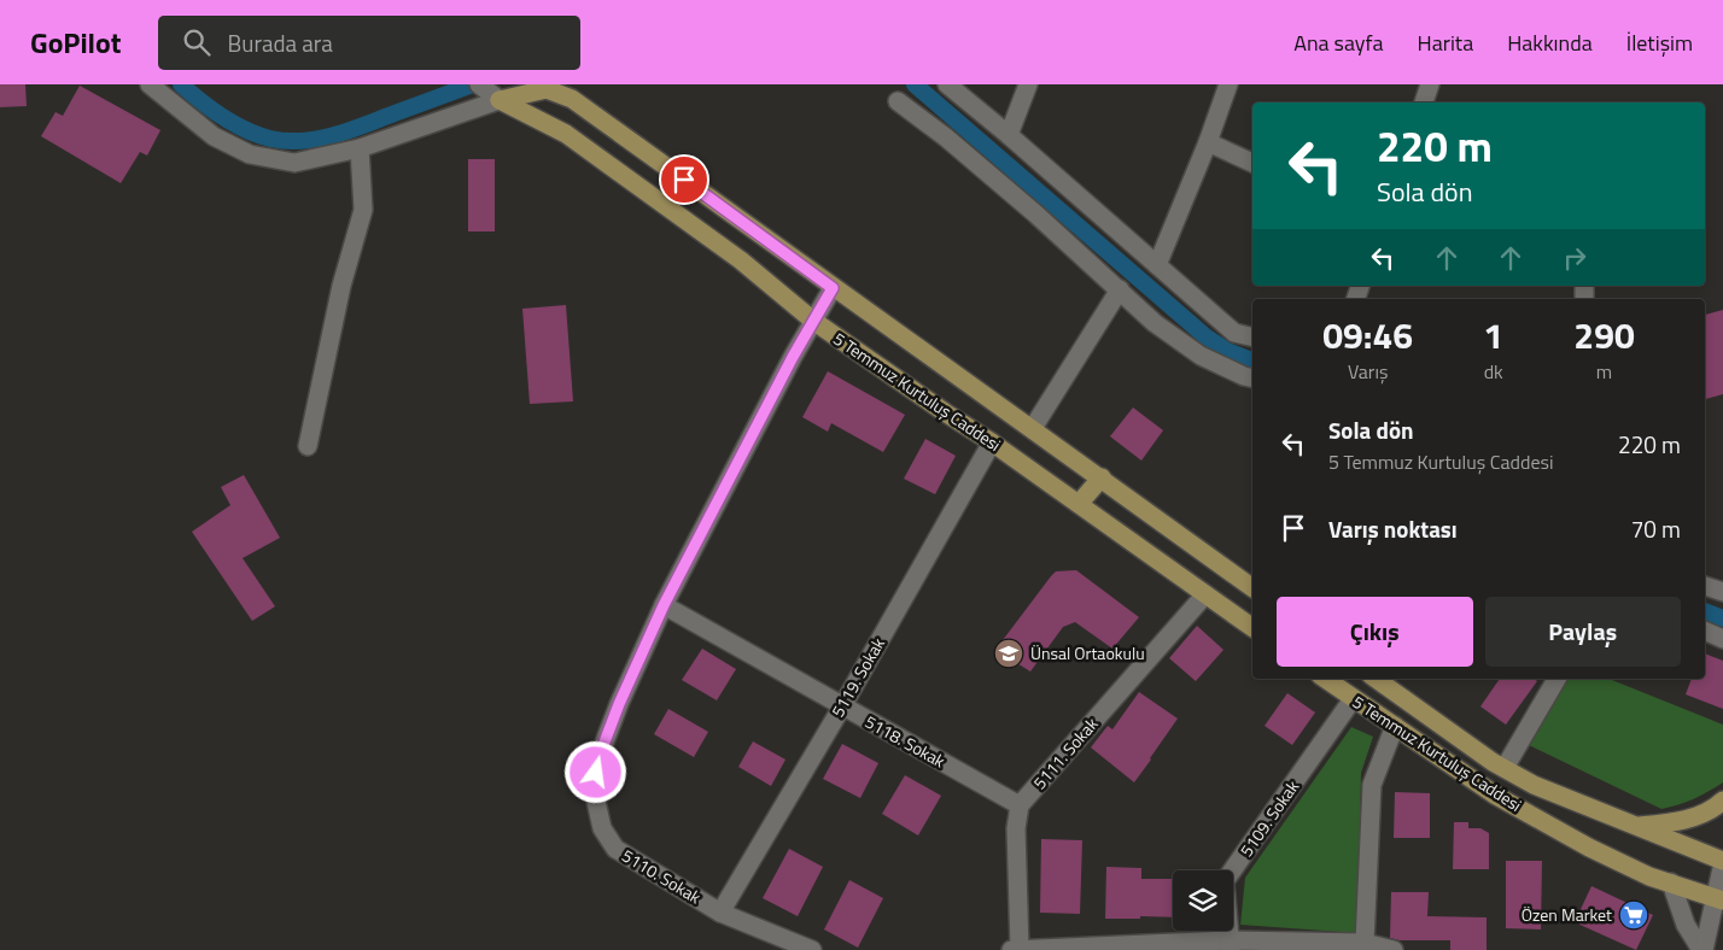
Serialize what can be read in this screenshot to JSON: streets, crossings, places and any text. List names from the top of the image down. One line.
{"streets":{"main road":["5 Temmuz Kurtuluş Caddesi"],"street":["5119. Sokak","5118. Sokak","5111. Sokak","5109. Sokak","5110. Sokak"]},"crossings":[["5 Temmuz Kurtuluş Caddesi","5119. Sokak"],["5 Temmuz Kurtuluş Caddesi","5111. Sokak"],["5 Temmuz Kurtuluş Caddesi","5109. Sokak"],["5 Temmuz Kurtuluş Caddesi","5110. Sokak"],["5119. Sokak","5118. Sokak"],["5119. Sokak","5110. Sokak"],["5118. Sokak","5111. Sokak"],["5118. Sokak","5110. Sokak"]],"places":{"school or university":["Ünsal Ortaokulu"],"supermarket":["Özen Market"]},"page":{"header":"GoPilot","search":"Burada ara","nav":["Ana sayfa","Harita","Hakkında","İletişim"],"turn":["220 m","Sola dön"],"eta":["09:46","Varış","1","dk","290","m"],"list":[{"name":"Sola dön","note":"5 Temmuz Kurtuluş Caddesi","value":"220 m"},{"name":"Varış noktası","value":"70 m"}],"buttons":["Çıkış","Paylaş"]}}
